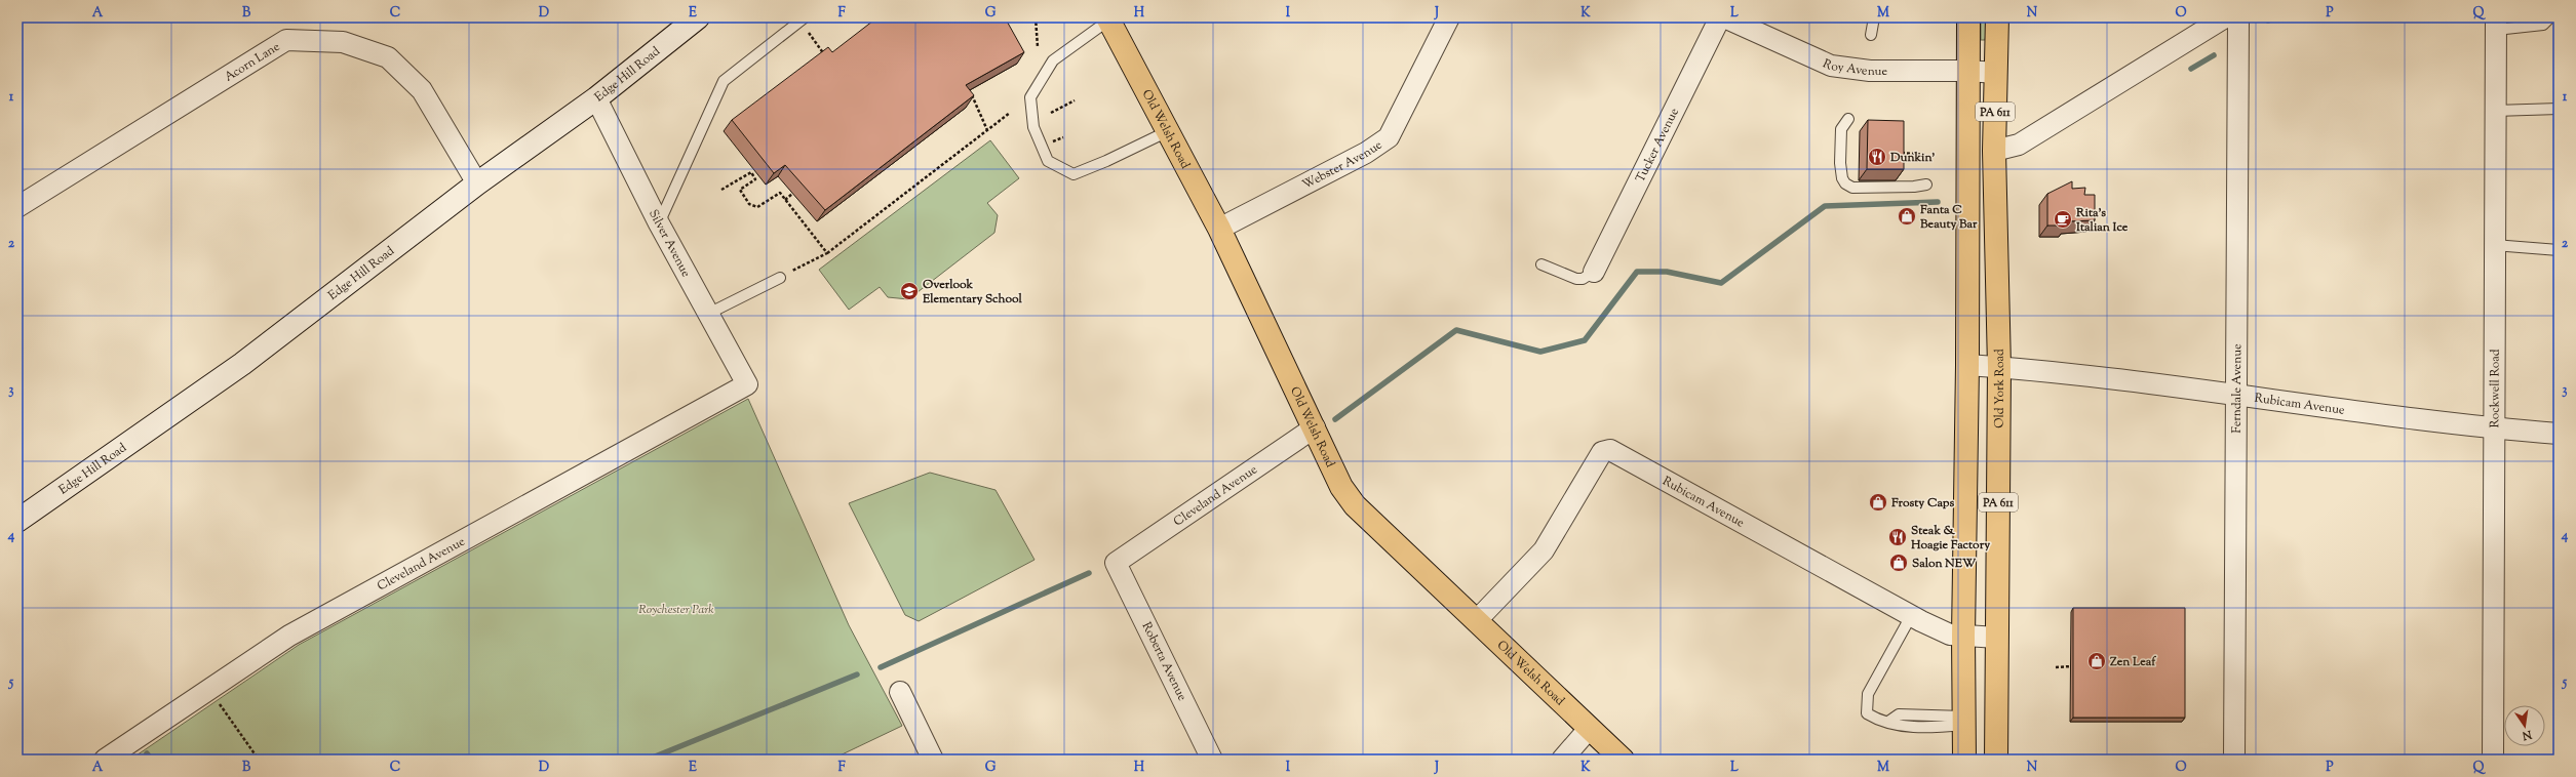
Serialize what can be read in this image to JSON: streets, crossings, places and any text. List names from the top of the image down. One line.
{"streets":{"main road":["Edge Hill Road","PA 611","Old Welsh Road","Old York Road"],"street":["Acorn Lane","Roy Avenue","Tucker Avenue","Webster Avenue","Silver Avenue","Ferndale Avenue","Rockwell Road","Rubicam Avenue","Cleveland Avenue","Roberta Avenue"]},"crossings":[["Acorn Lane","Edge Hill Road"],["Roy Avenue","PA 611"],["Roy Avenue","Old York Road"],["Edge Hill Road","Silver Avenue"],["PA 611","Rubicam Avenue"],["Old Welsh Road","Webster Avenue"],["Old Welsh Road","Rubicam Avenue"],["Old Welsh Road","Cleveland Avenue"],["Silver Avenue","Cleveland Avenue"],["Old York Road","Rubicam Avenue"],["Ferndale Avenue","Rubicam Avenue"],["Rockwell Road","Rubicam Avenue"],["Cleveland Avenue","Roberta Avenue"]],"parks":["Roychester Park"],"places":{"restaurant":["Dunkin'","Steak & Hoagie Factory"],"shop":["Fanta C Beauty Bar","Frosty Caps","Salon NEW","Zen Leaf"],"cafe":["Rita's Italian Ice"],"school or university":["Overlook Elementary School"]},"north":"bottom","grid":{"columns":["A","B","C","D","E","F","G","H","I","J","K","L","M","N","O","P","Q"],"rows":["1","2","3","4","5"]}}
